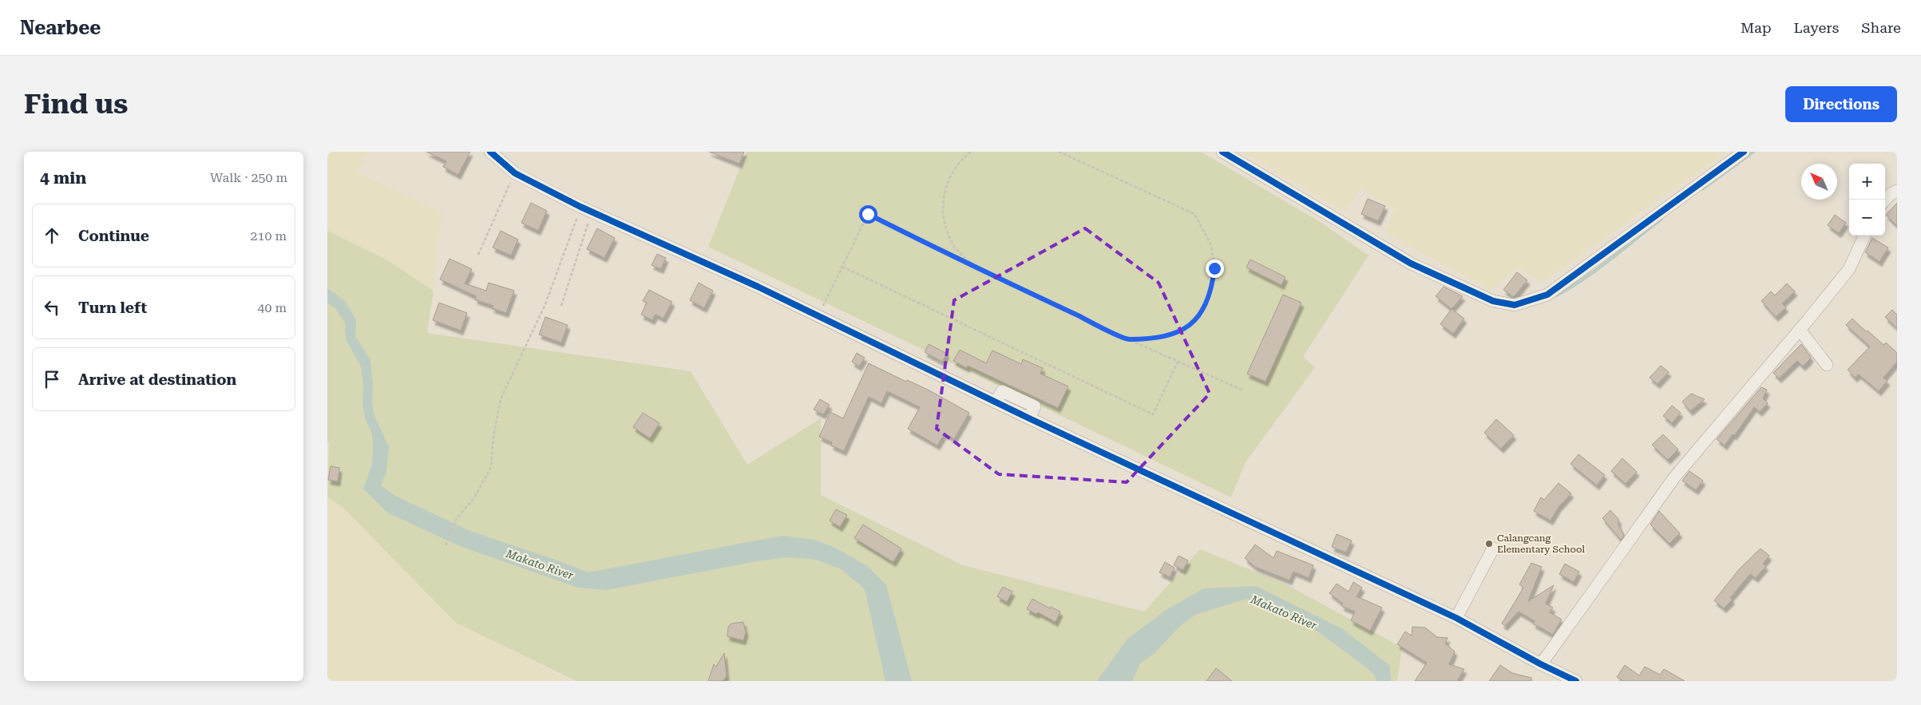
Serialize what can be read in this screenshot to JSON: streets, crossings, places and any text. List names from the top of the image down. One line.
{"water":["Makato River"],"places":["Calangcang Elementary School"],"north":"top left","page":{"header":"Nearbee","nav":["Map","Layers","Share"],"buttons":"Directions","title":"Find us","heading":["4 min","Walk · 250 m"],"map_buttons":["+","−"],"list":[["Continue","210 m"],["Turn left","40 m"],"Arrive at destination"]}}
